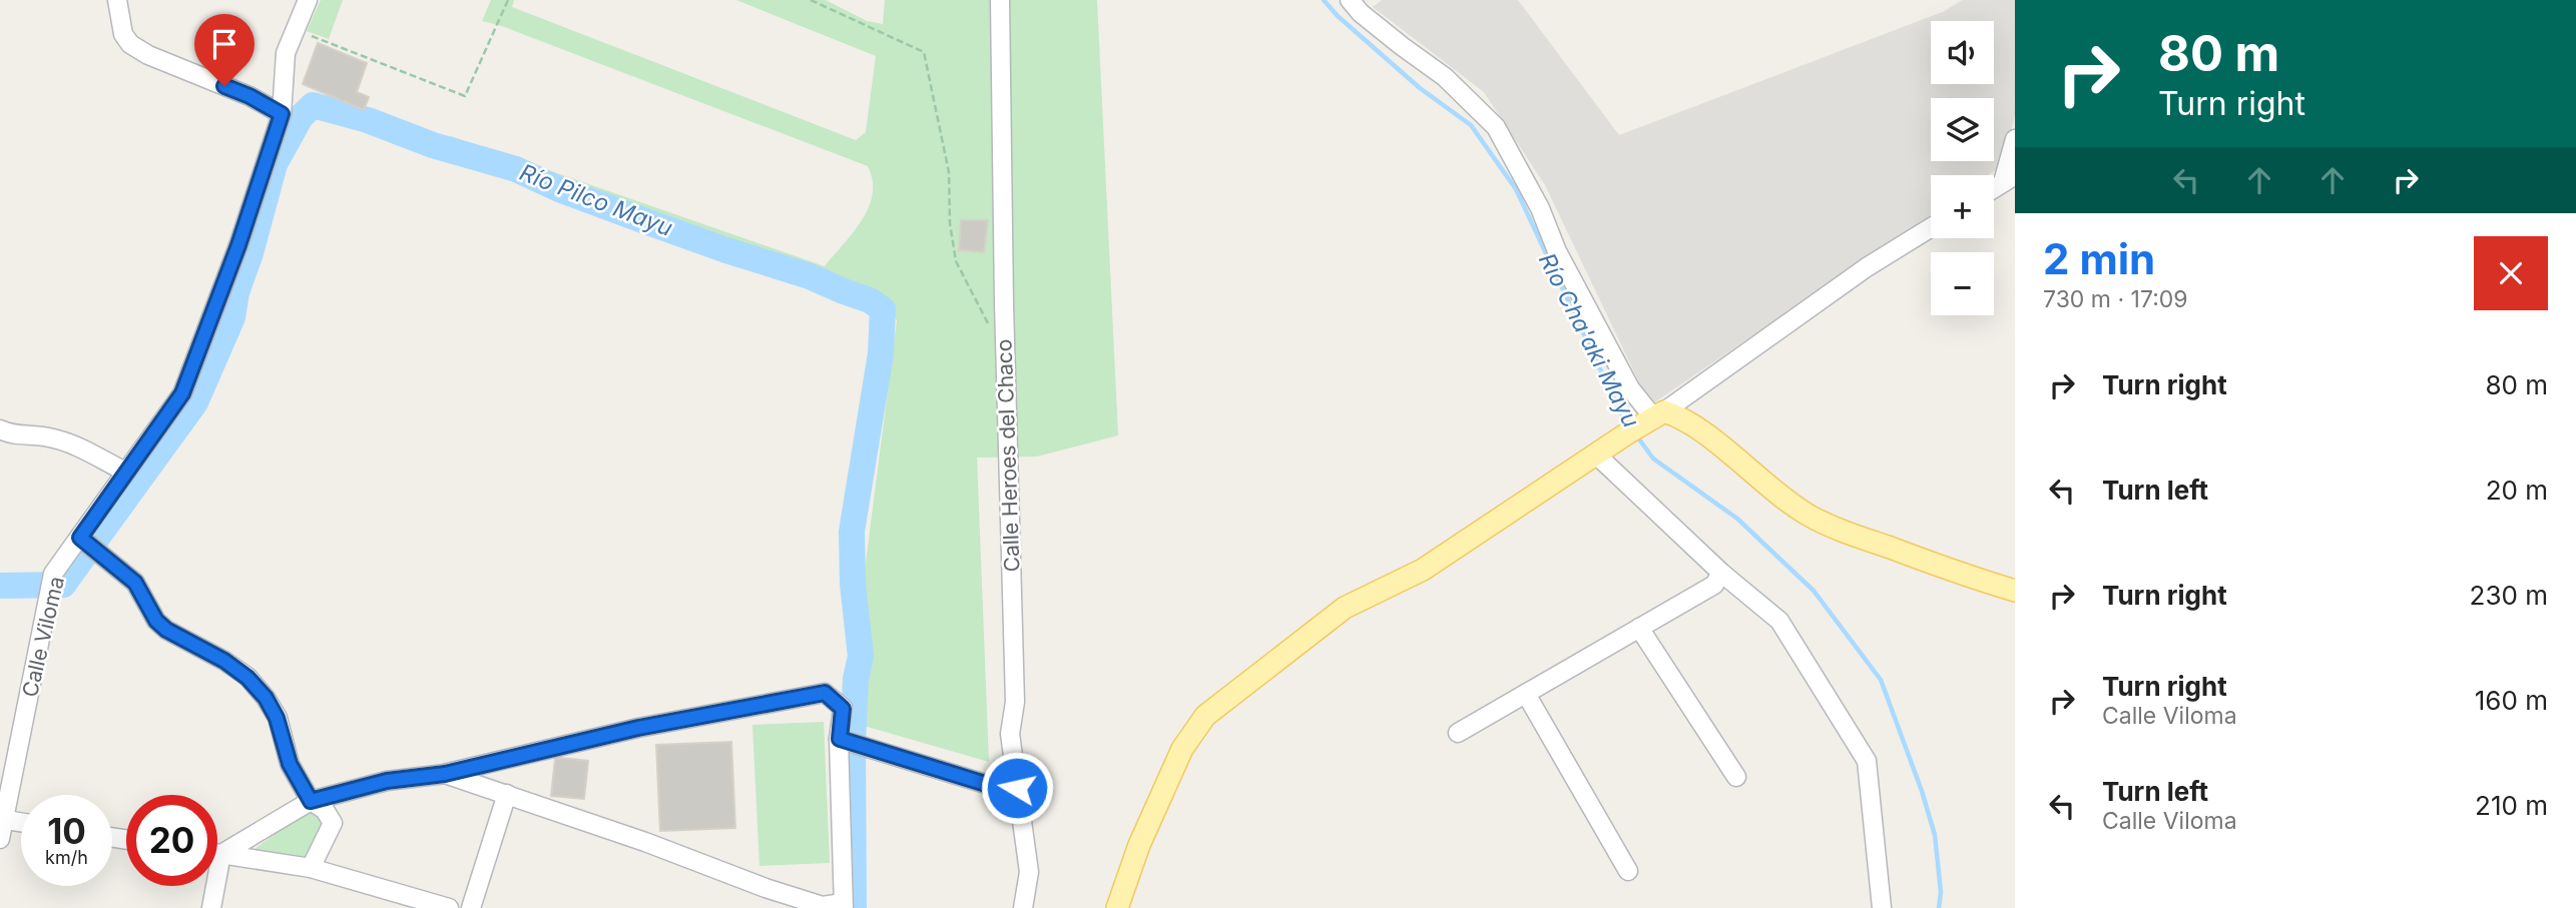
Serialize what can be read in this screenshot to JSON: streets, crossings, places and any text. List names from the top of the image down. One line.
{"streets":{"street":["Calle Heroes del Chaco","Calle Viloma"]},"water":["Río Pilco Mayu","Río Cha'aki Mayu"],"page":{"turn":["80 m","Turn right"],"map_buttons":["+","−"],"heading":["2 min","730 m · 17:09"],"list":[{"name":"Turn right","value":"80 m"},{"name":"Turn left","value":"20 m"},{"name":"Turn right","value":"230 m"},{"name":"Turn right","note":"Calle Viloma","value":"160 m"},{"name":"Turn left","note":"Calle Viloma","value":"210 m"}],"speed":"10 km/h","limit":"20"}}
